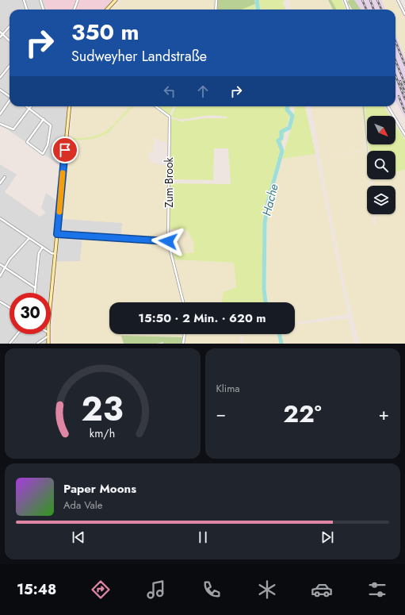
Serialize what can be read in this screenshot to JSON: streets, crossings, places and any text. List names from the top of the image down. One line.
{"streets":{"street":["Zum Brook"]},"water":["Hache"],"north":"bottom right","page":{"turn":["350 m","Sudweyher Landstraße"],"limit":"30","trip":"15:50 · 2 Min. · 620 m","tile":"Klima","heat":["−","22°","+"],"song":["Paper Moons","Ada Vale"],"tabs":"15:48","gauge":["23","km/h"]}}
